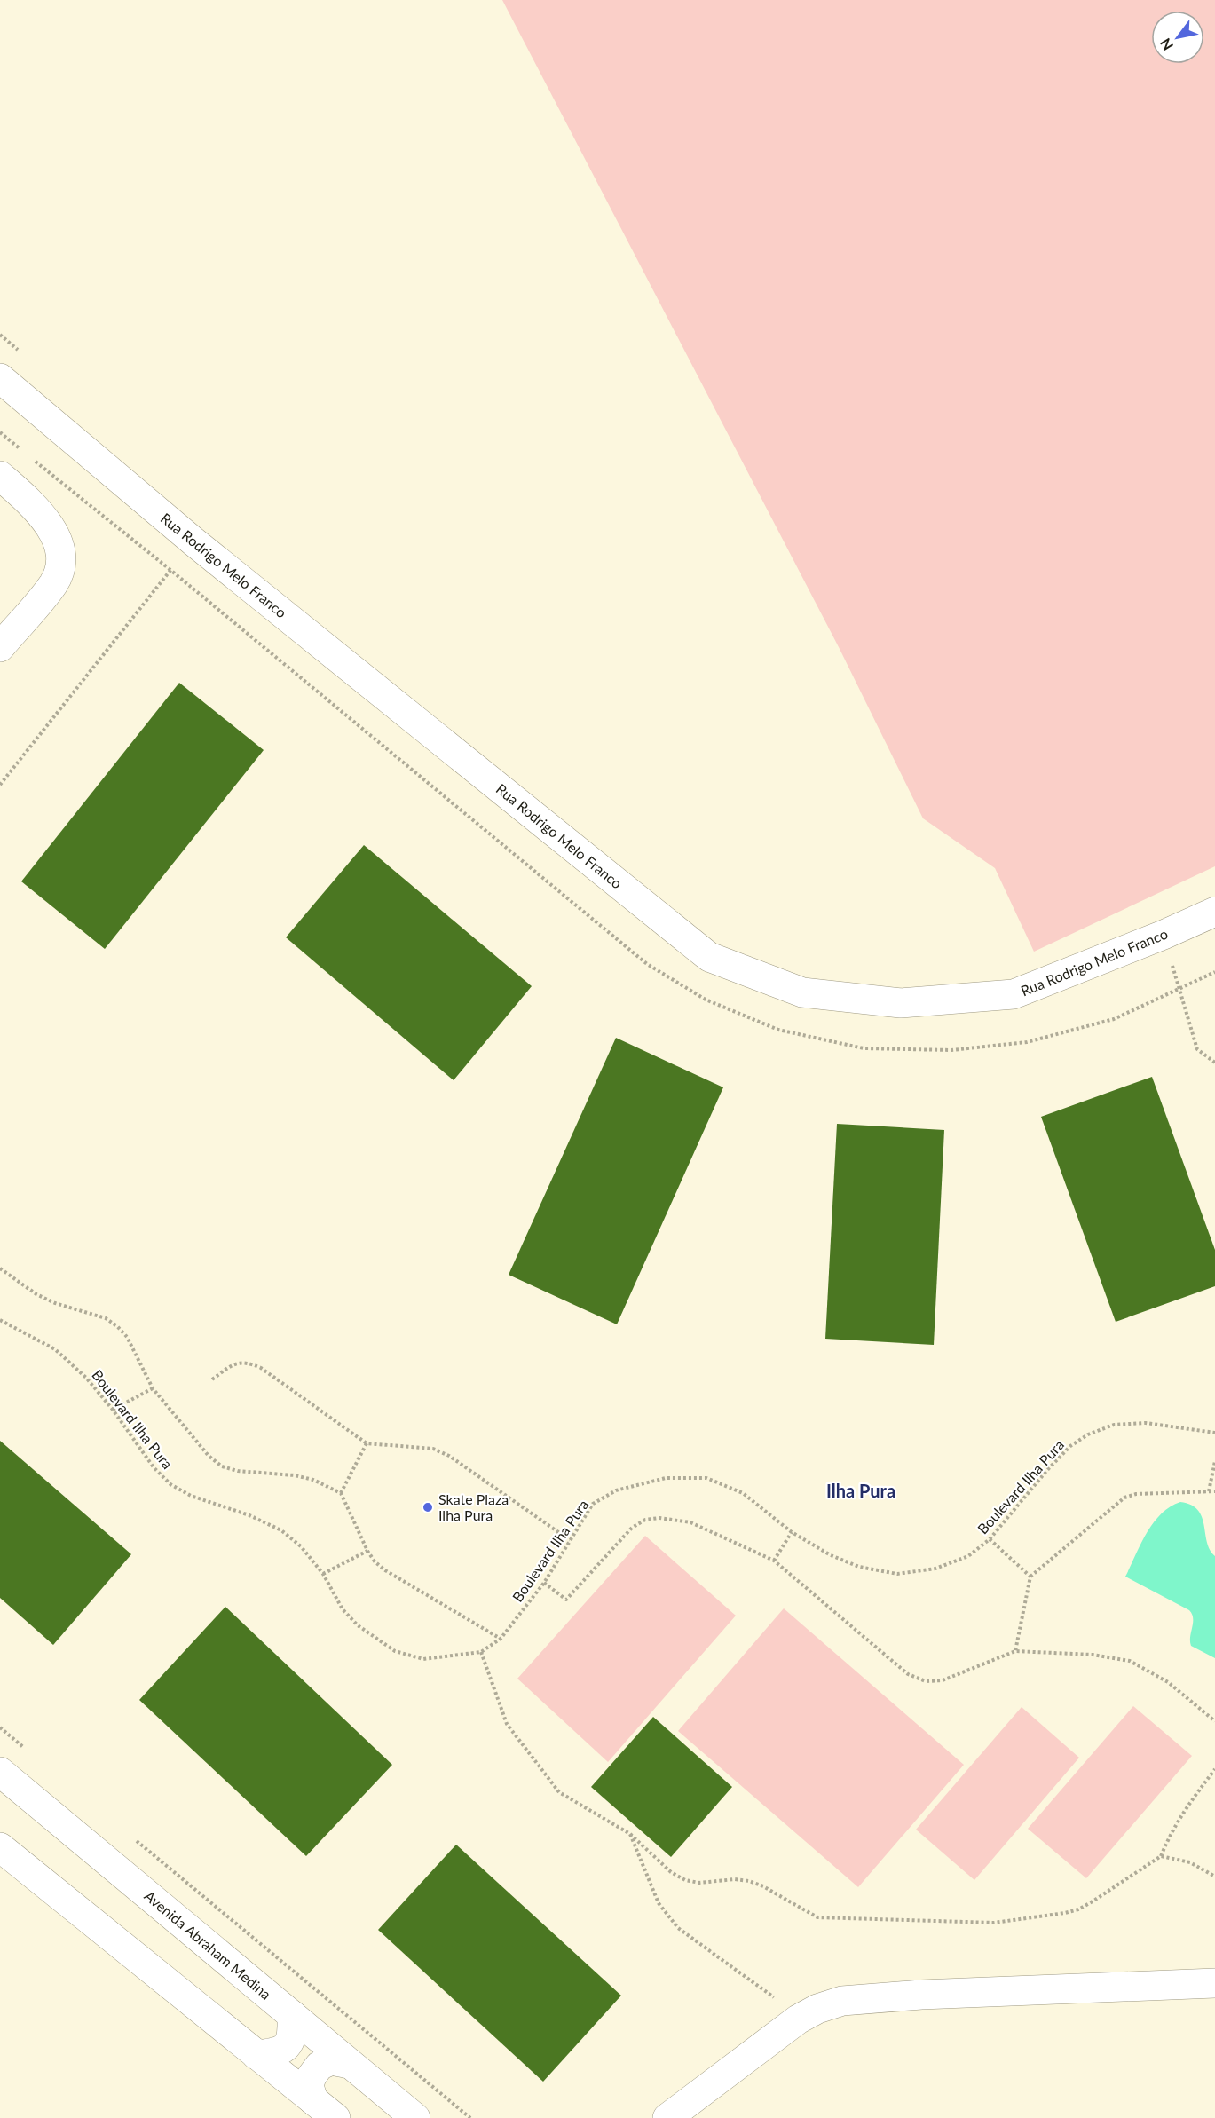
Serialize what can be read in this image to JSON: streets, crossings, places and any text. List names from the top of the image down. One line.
{"streets":{"street":["Rua Rodrigo Melo Franco","Avenida Abraham Medina"],"path":["Boulevard Ilha Pura"]},"districts":["Ilha Pura"],"places":["Skate Plaza Ilha Pura"],"north":"bottom left"}
